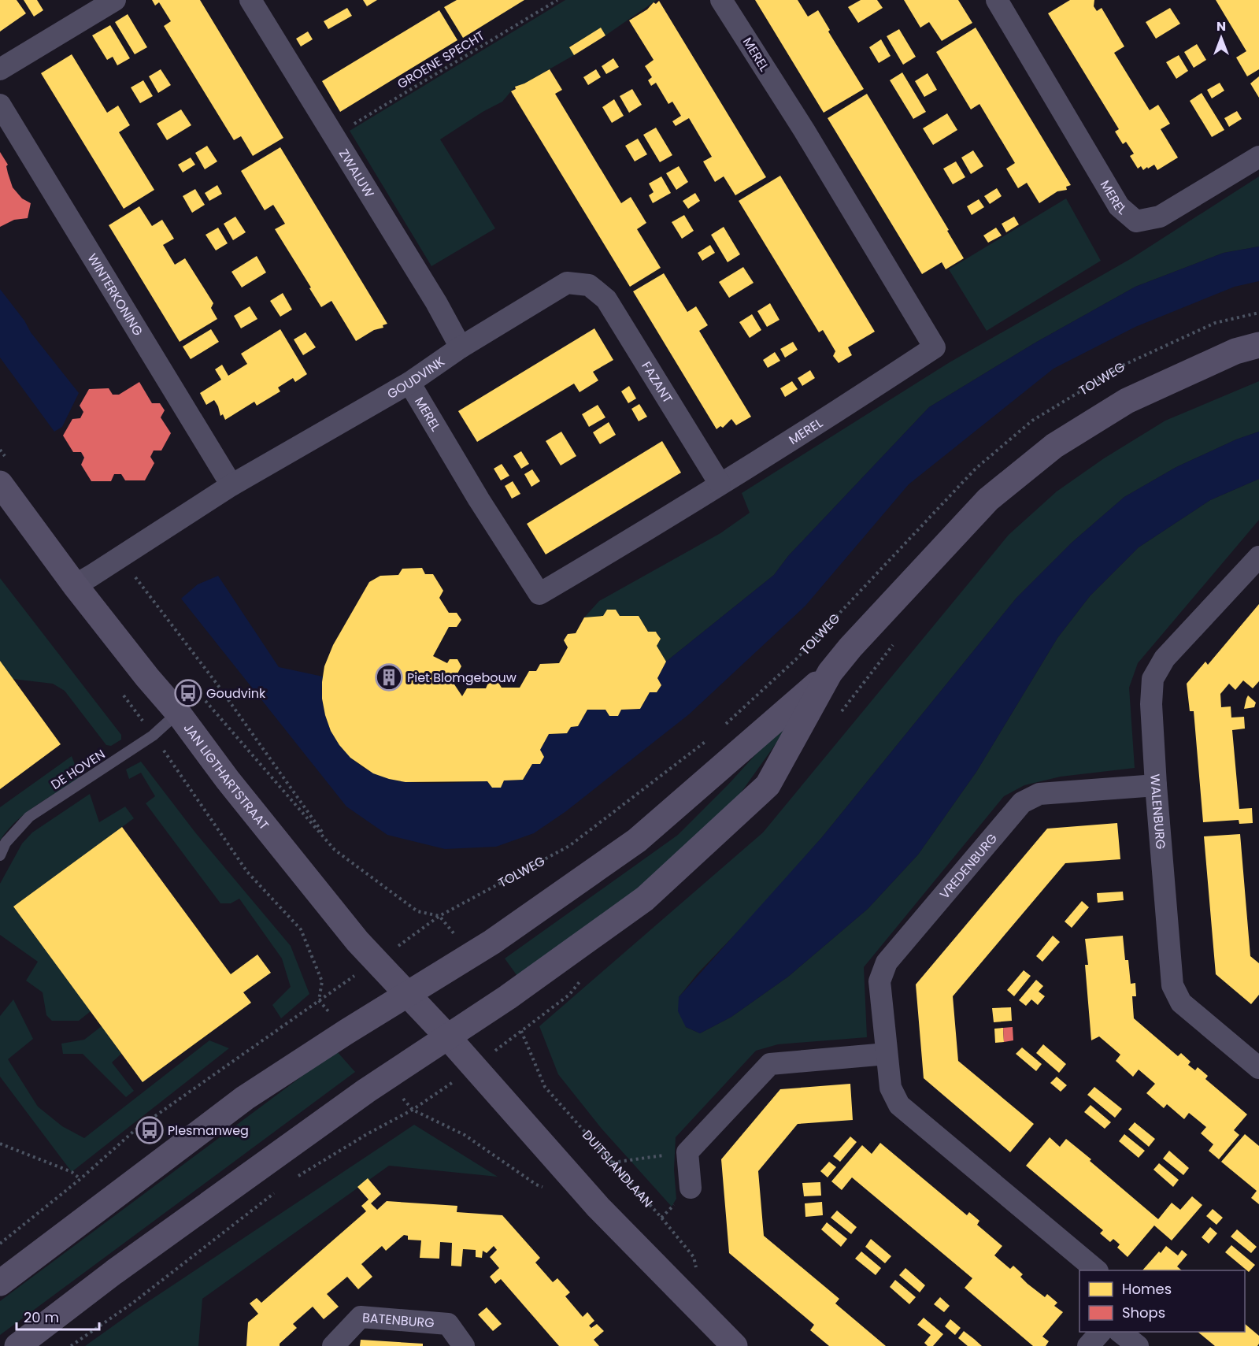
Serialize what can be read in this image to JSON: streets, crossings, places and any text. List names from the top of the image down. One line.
{"streets":{"main road":["JAN LIGTHARTSTRAAT"],"street":["MEREL","ZWALUW","WINTERKONING","GOUDVINK","FAZANT","WALENBURG","VREDENBURG","BATENBURG"],"lane":["DE HOVEN"],"path":["GROENE SPECHT","TOLWEG","DUITSLANDLAAN"]},"crossings":[["MEREL","GOUDVINK"],["MEREL","FAZANT"],["GROENE SPECHT","ZWALUW"],["ZWALUW","GOUDVINK"],["WINTERKONING","GOUDVINK"],["GOUDVINK","FAZANT"],["GOUDVINK","JAN LIGTHARTSTRAAT"],["TOLWEG","JAN LIGTHARTSTRAAT"],["DE HOVEN","JAN LIGTHARTSTRAAT"],["WALENBURG","VREDENBURG"]],"places":{"building":["Piet Blomgebouw"],"bus stop":["Goudvink","Plesmanweg"]},"legend":["Homes","Shops"],"scale_bar":"20 m","north":"top"}
